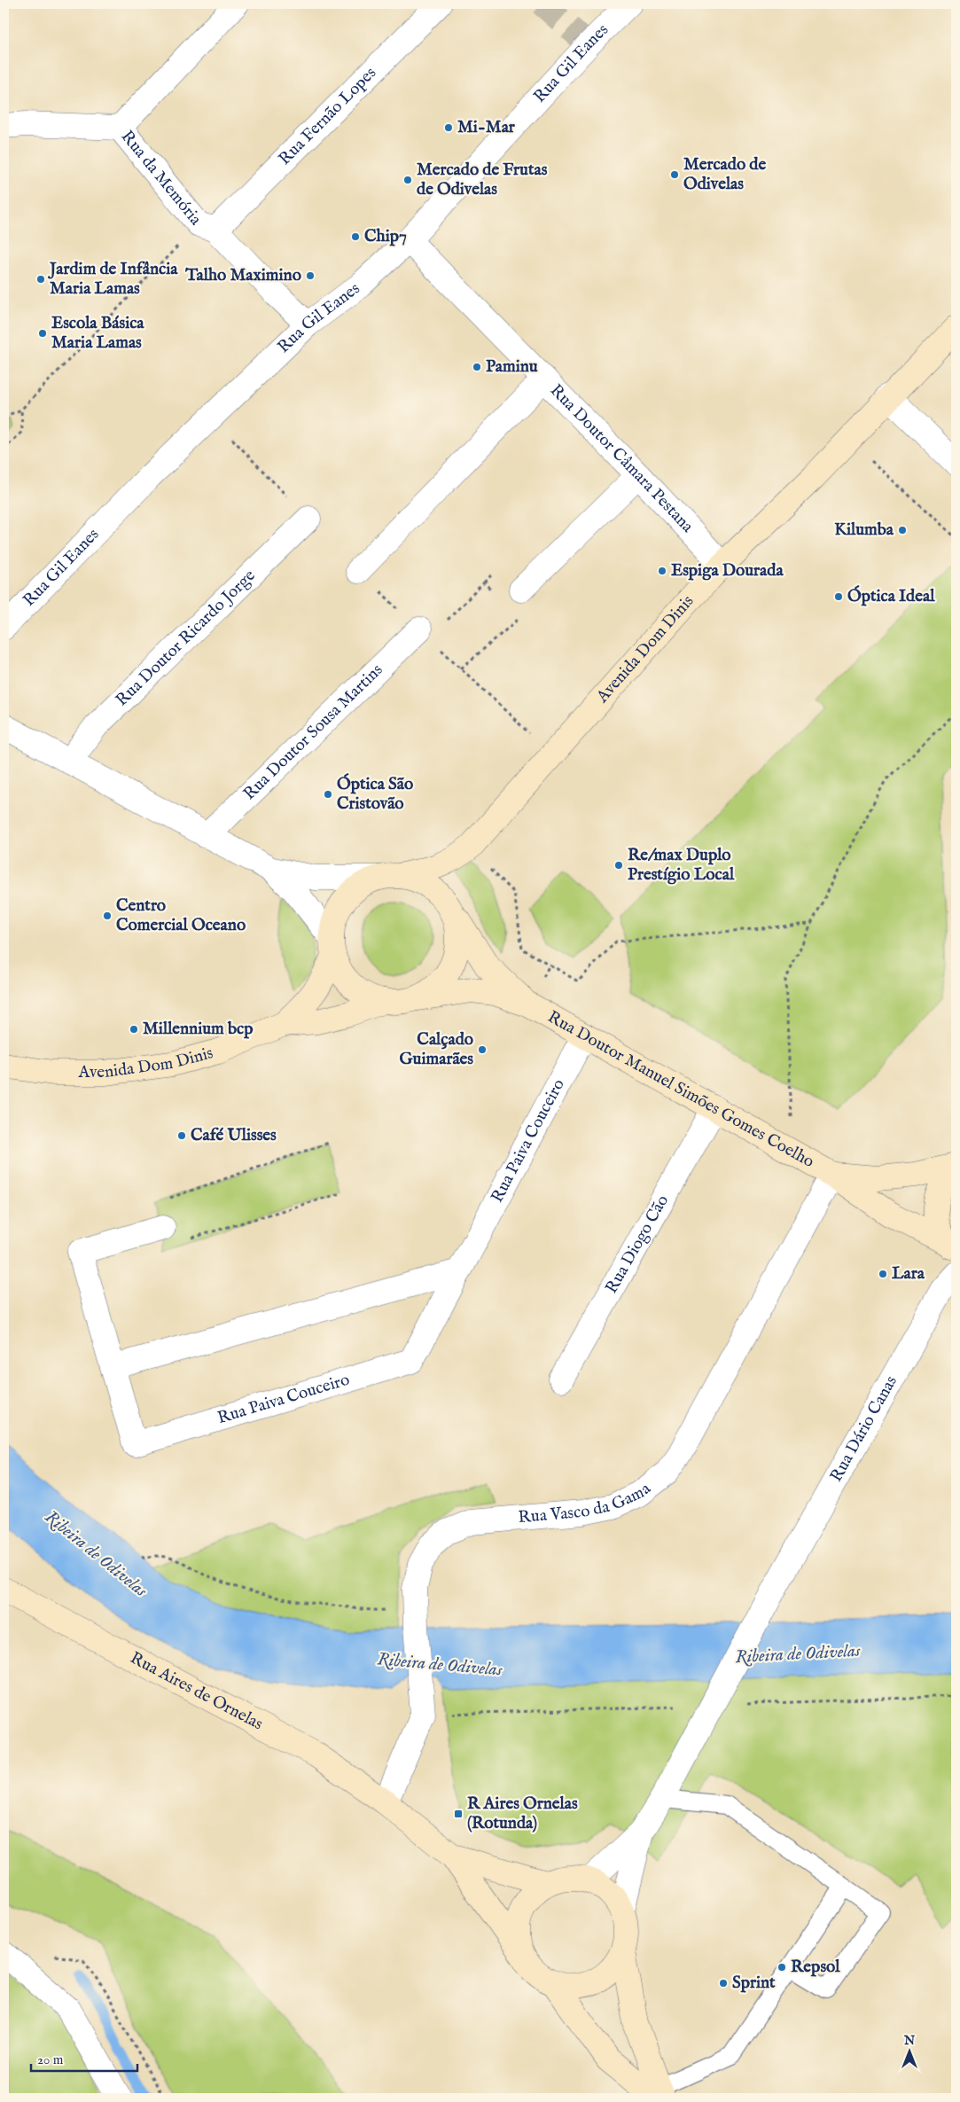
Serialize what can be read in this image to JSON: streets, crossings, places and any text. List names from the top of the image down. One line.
{"streets":{"street":["Rua Gil Eanes","Rua Fernão Lopes","Rua da Memória","Rua Doutor Câmara Pestana","Rua Doutor Ricardo Jorge","Avenida Dom Dinis","Rua Doutor Sousa Martins","Rua Doutor Manuel Simões Gomes Coelho","Rua Paiva Couceiro","Rua Diogo Cão","Rua Dário Canas","Rua Vasco da Gama","Rua Aires de Ornelas"]},"crossings":[["Rua Gil Eanes","Rua da Memória"],["Rua Gil Eanes","Rua Doutor Câmara Pestana"],["Rua Fernão Lopes","Rua da Memória"],["Rua Doutor Câmara Pestana","Avenida Dom Dinis"],["Avenida Dom Dinis","Rua Doutor Manuel Simões Gomes Coelho"],["Rua Doutor Manuel Simões Gomes Coelho","Rua Paiva Couceiro"],["Rua Doutor Manuel Simões Gomes Coelho","Rua Diogo Cão"],["Rua Doutor Manuel Simões Gomes Coelho","Rua Vasco da Gama"],["Rua Vasco da Gama","Rua Aires de Ornelas"]],"water":["Ribeira de Odivelas"],"places":{"other":["Mi-Mar","Mercado de Odivelas","Mercado de Frutas de Odivelas","Chip7","Talho Maximino","Jardim de Infância Maria Lamas","Escola Básica Maria Lamas","Paminu","Kilumba","Espiga Dourada","Óptica Ideal","Óptica São Cristovão","Re/max Duplo Prestígio Local","Centro Comercial Oceano","Millennium bcp","Calçado Guimarães","Café Ulisses","Lara","Repsol","Sprint"],"transit":["R Aires Ornelas (Rotunda)"]},"scale_bar":"20 m","north":"top"}
